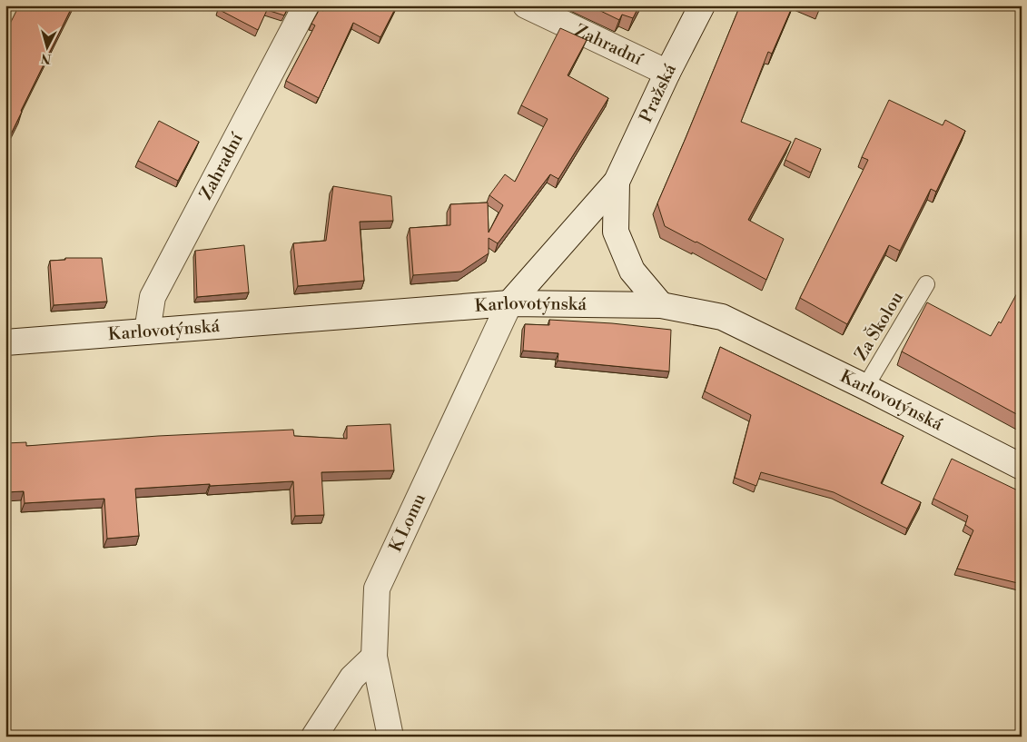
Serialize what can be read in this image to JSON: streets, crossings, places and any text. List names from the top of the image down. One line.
{"streets":{"street":["Zahradní","Pražská","Karlovotýnská","K Lomu"],"lane":["Za Školou"]},"crossings":[["Zahradní","Pražská"],["Zahradní","Karlovotýnská"],["Pražská","Karlovotýnská"],["Pražská","K Lomu"],["Karlovotýnská","Za Školou"],["Karlovotýnská","K Lomu"]],"north":"bottom"}
